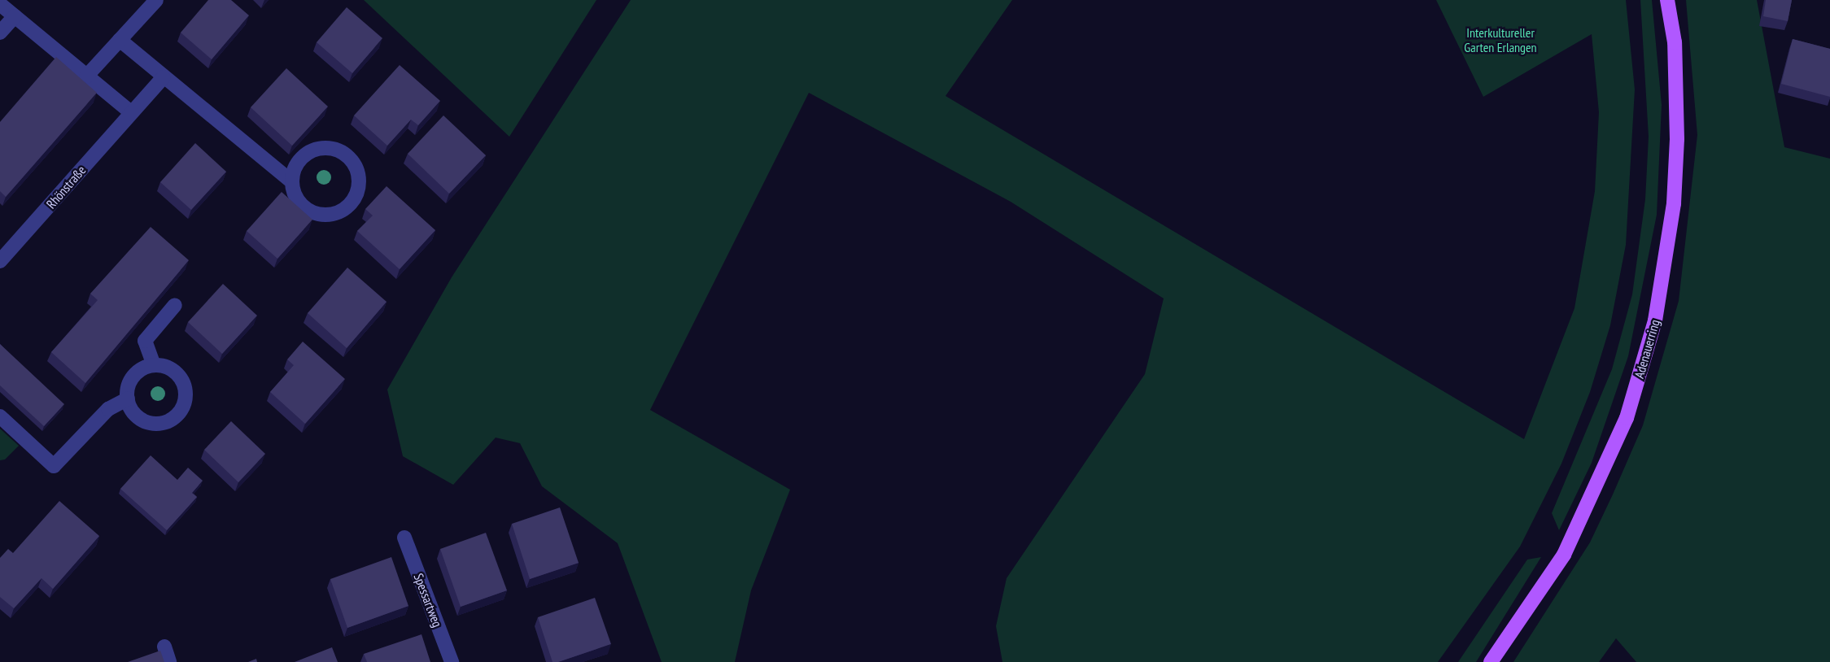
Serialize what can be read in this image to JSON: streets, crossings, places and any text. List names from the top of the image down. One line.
{"streets":{"main road":["Adenauerring"],"street":["Rhönstraße","Spessartweg"]},"parks":["Interkultureller Garten Erlangen"]}
